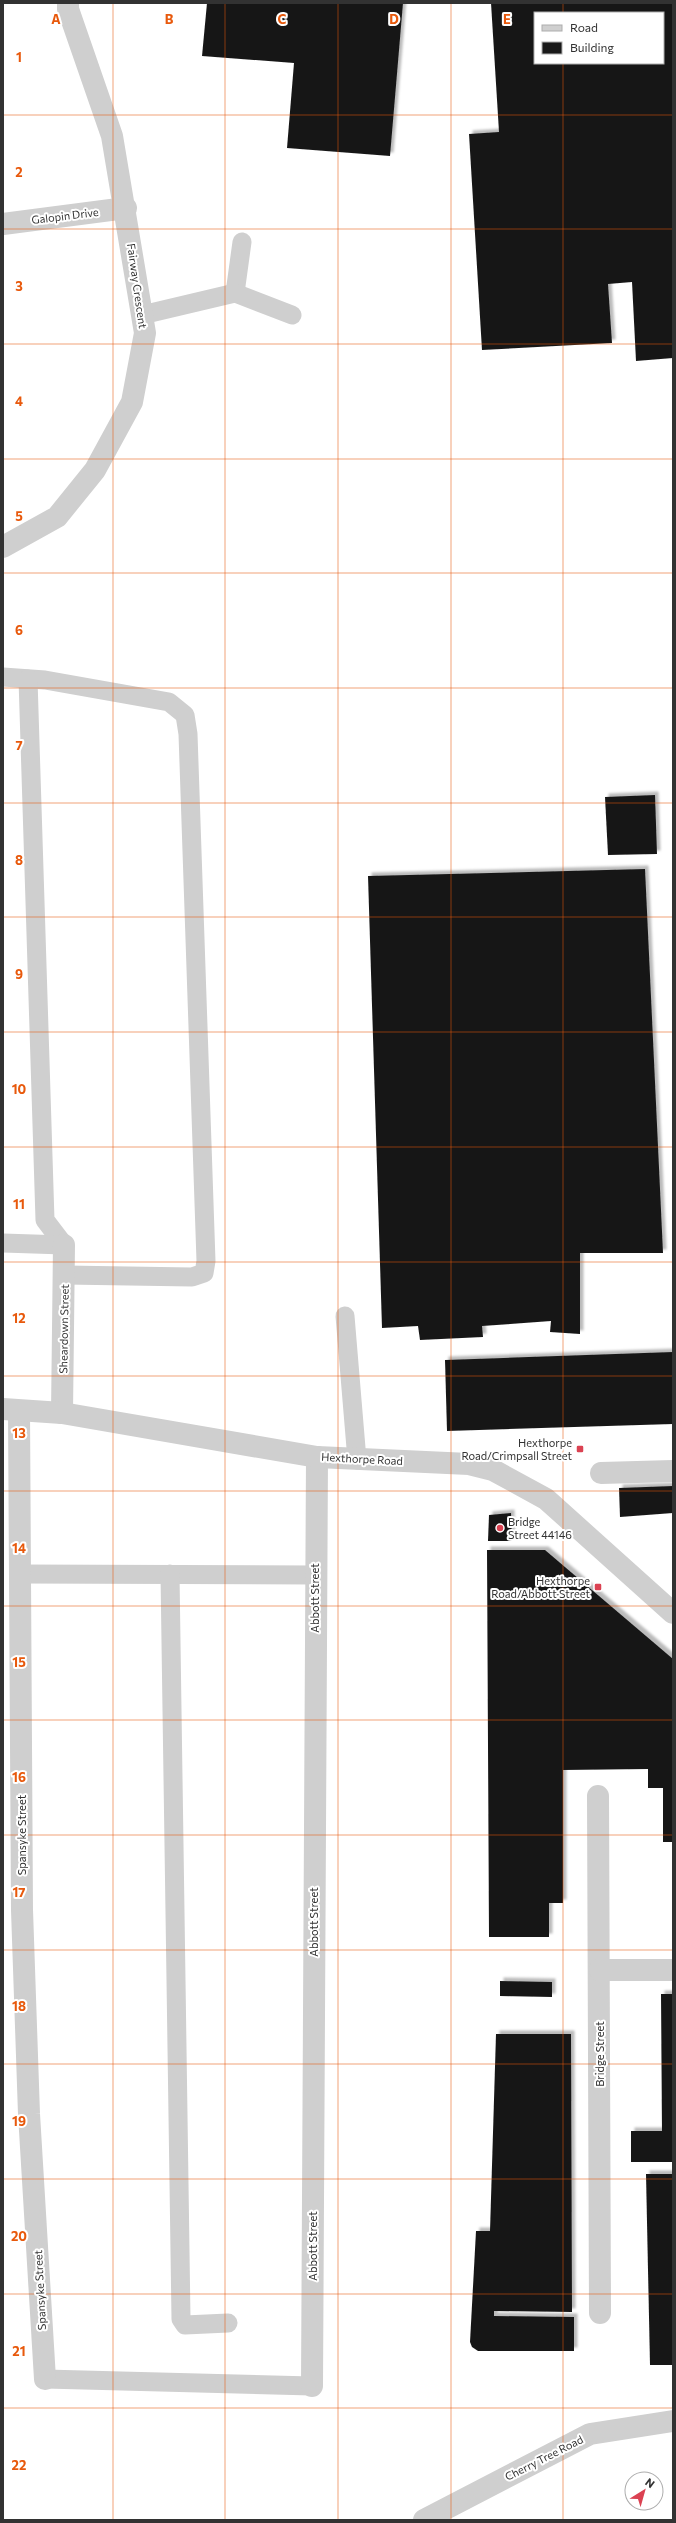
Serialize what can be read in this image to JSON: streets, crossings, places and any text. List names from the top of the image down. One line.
{"streets":{"street":["Galopin Drive","Fairway Crescent","Sheardown Street","Hexthorpe Road","Abbott Street","Spansyke Street","Bridge Street","Cherry Tree Road"]},"crossings":[["Galopin Drive","Fairway Crescent"],["Sheardown Street","Hexthorpe Road"],["Hexthorpe Road","Abbott Street"],["Hexthorpe Road","Spansyke Street"]],"places":{"transit":["Hexthorpe Road/Crimpsall Street","Hexthorpe Road/Abbott Street"],"other":["Bridge Street 44146"]},"legend":["Road","Building"],"north":"top right","grid":{"columns":["A","B","C","D","E"],"rows":["1","2","3","4","5","6","7","8","9","10","11","12","13","14","15","16","17","18","19","20","21","22"]}}
